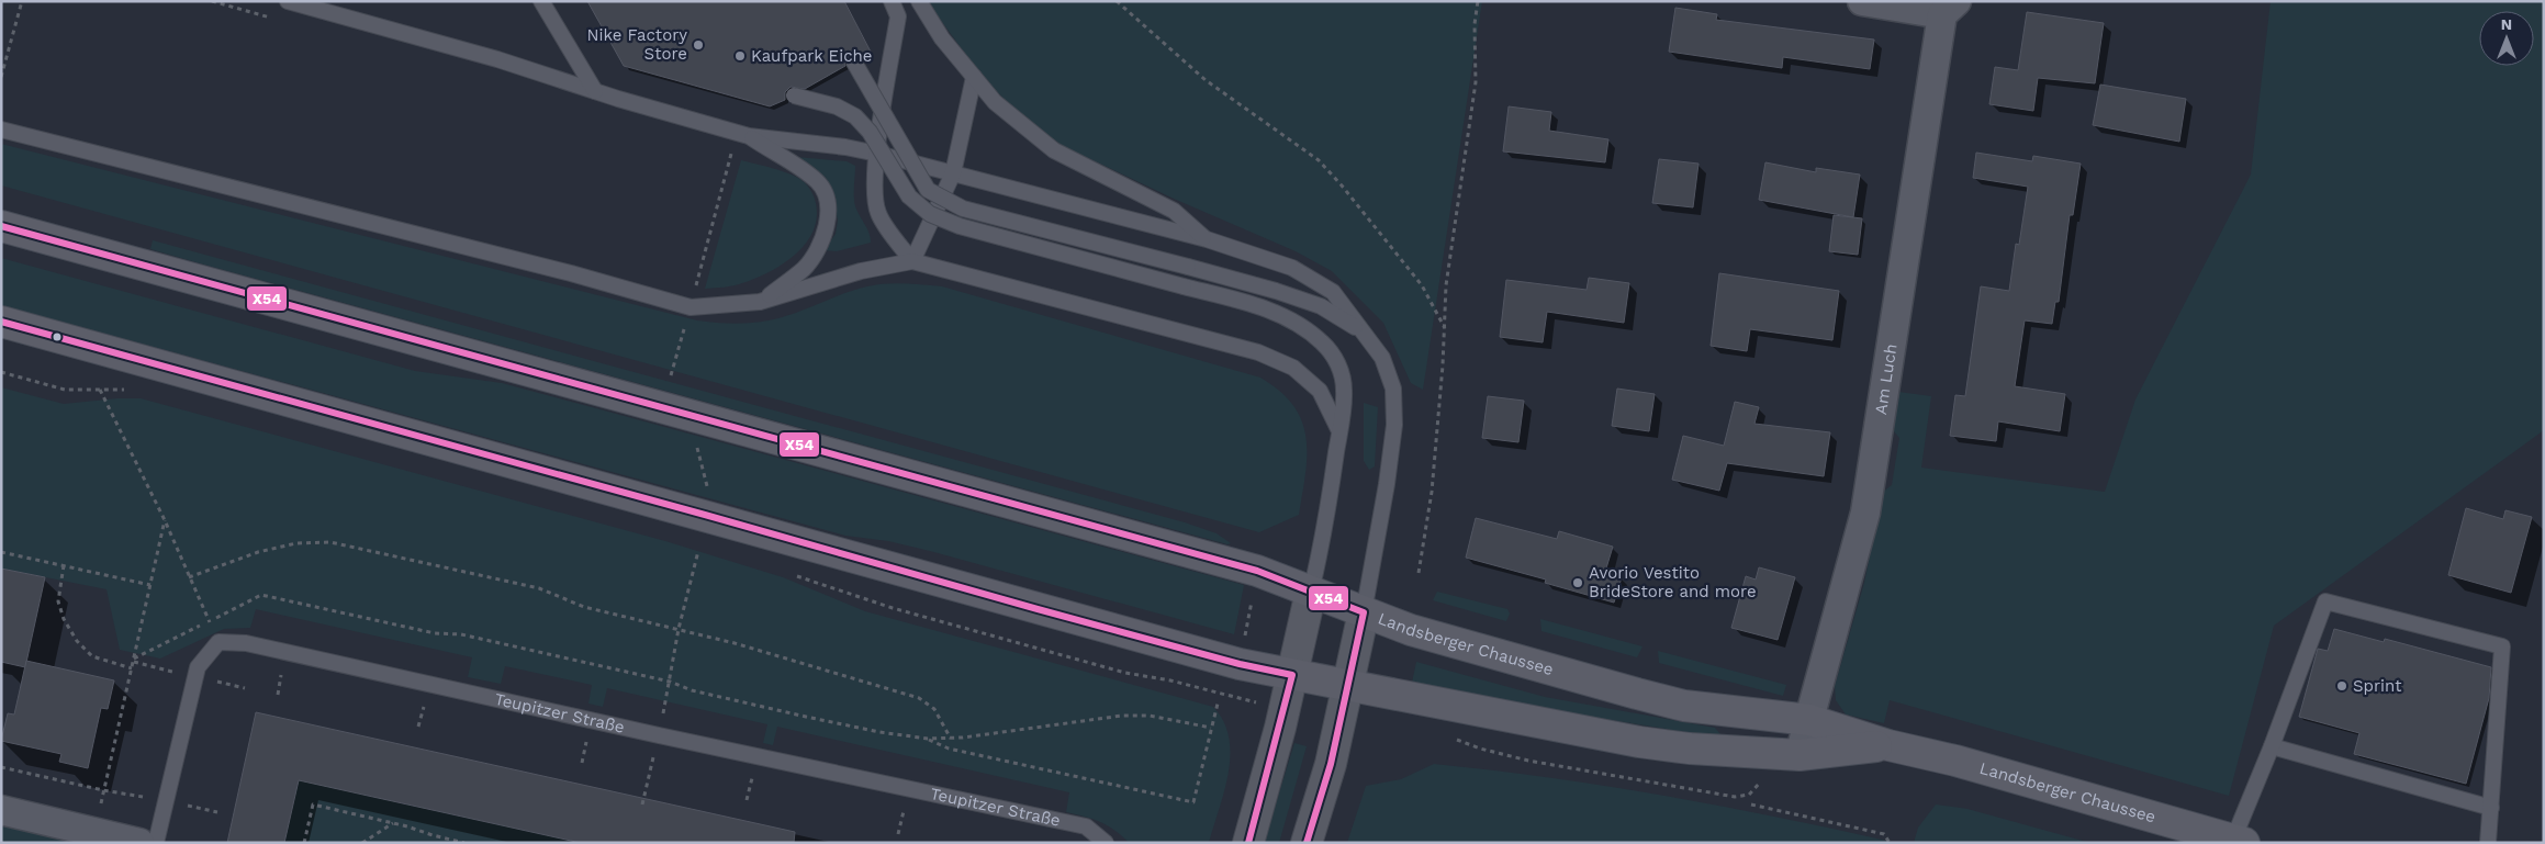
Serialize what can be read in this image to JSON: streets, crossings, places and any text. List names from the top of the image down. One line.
{"streets":{"main road":["Landsberger Chaussee"],"street":["Am Luch"],"lane":["Teupitzer Straße"]},"crossings":[["Am Luch","Landsberger Chaussee"]],"places":["Nike Factory Store","Kaufpark Eiche","Avorio Vestito BrideStore and more","Sprint"],"lines":["transit line X54"],"north":"top"}
